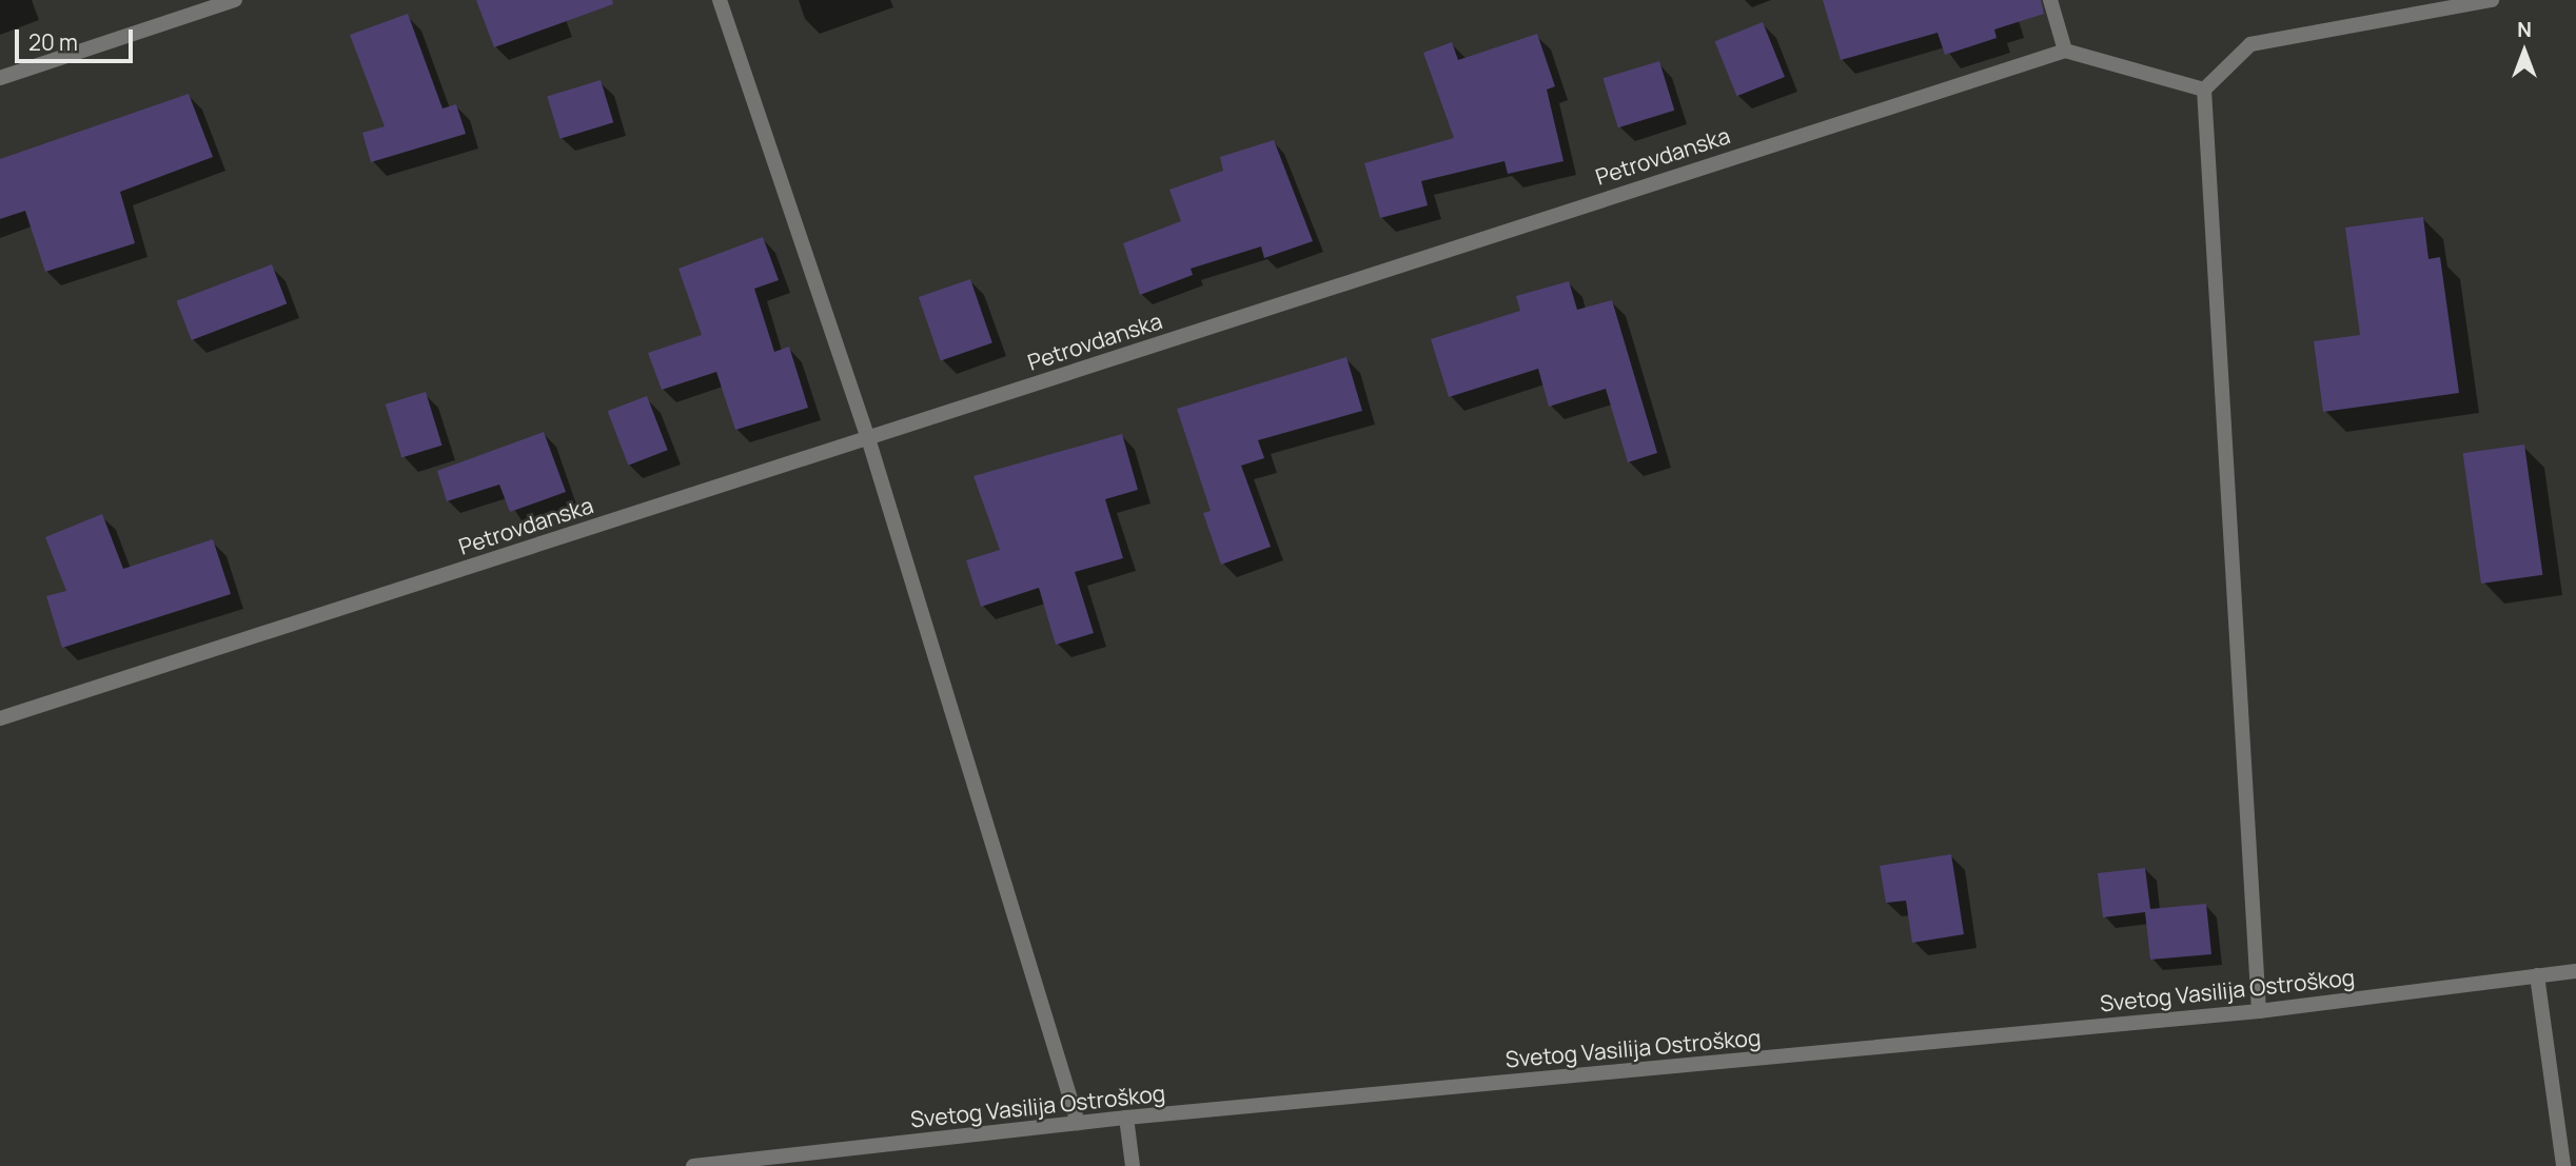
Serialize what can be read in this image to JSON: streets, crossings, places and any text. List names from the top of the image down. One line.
{"streets":{"street":["Petrovdanska","Svetog Vasilija Ostroškog"]},"scale_bar":"20 m","north":"top"}
